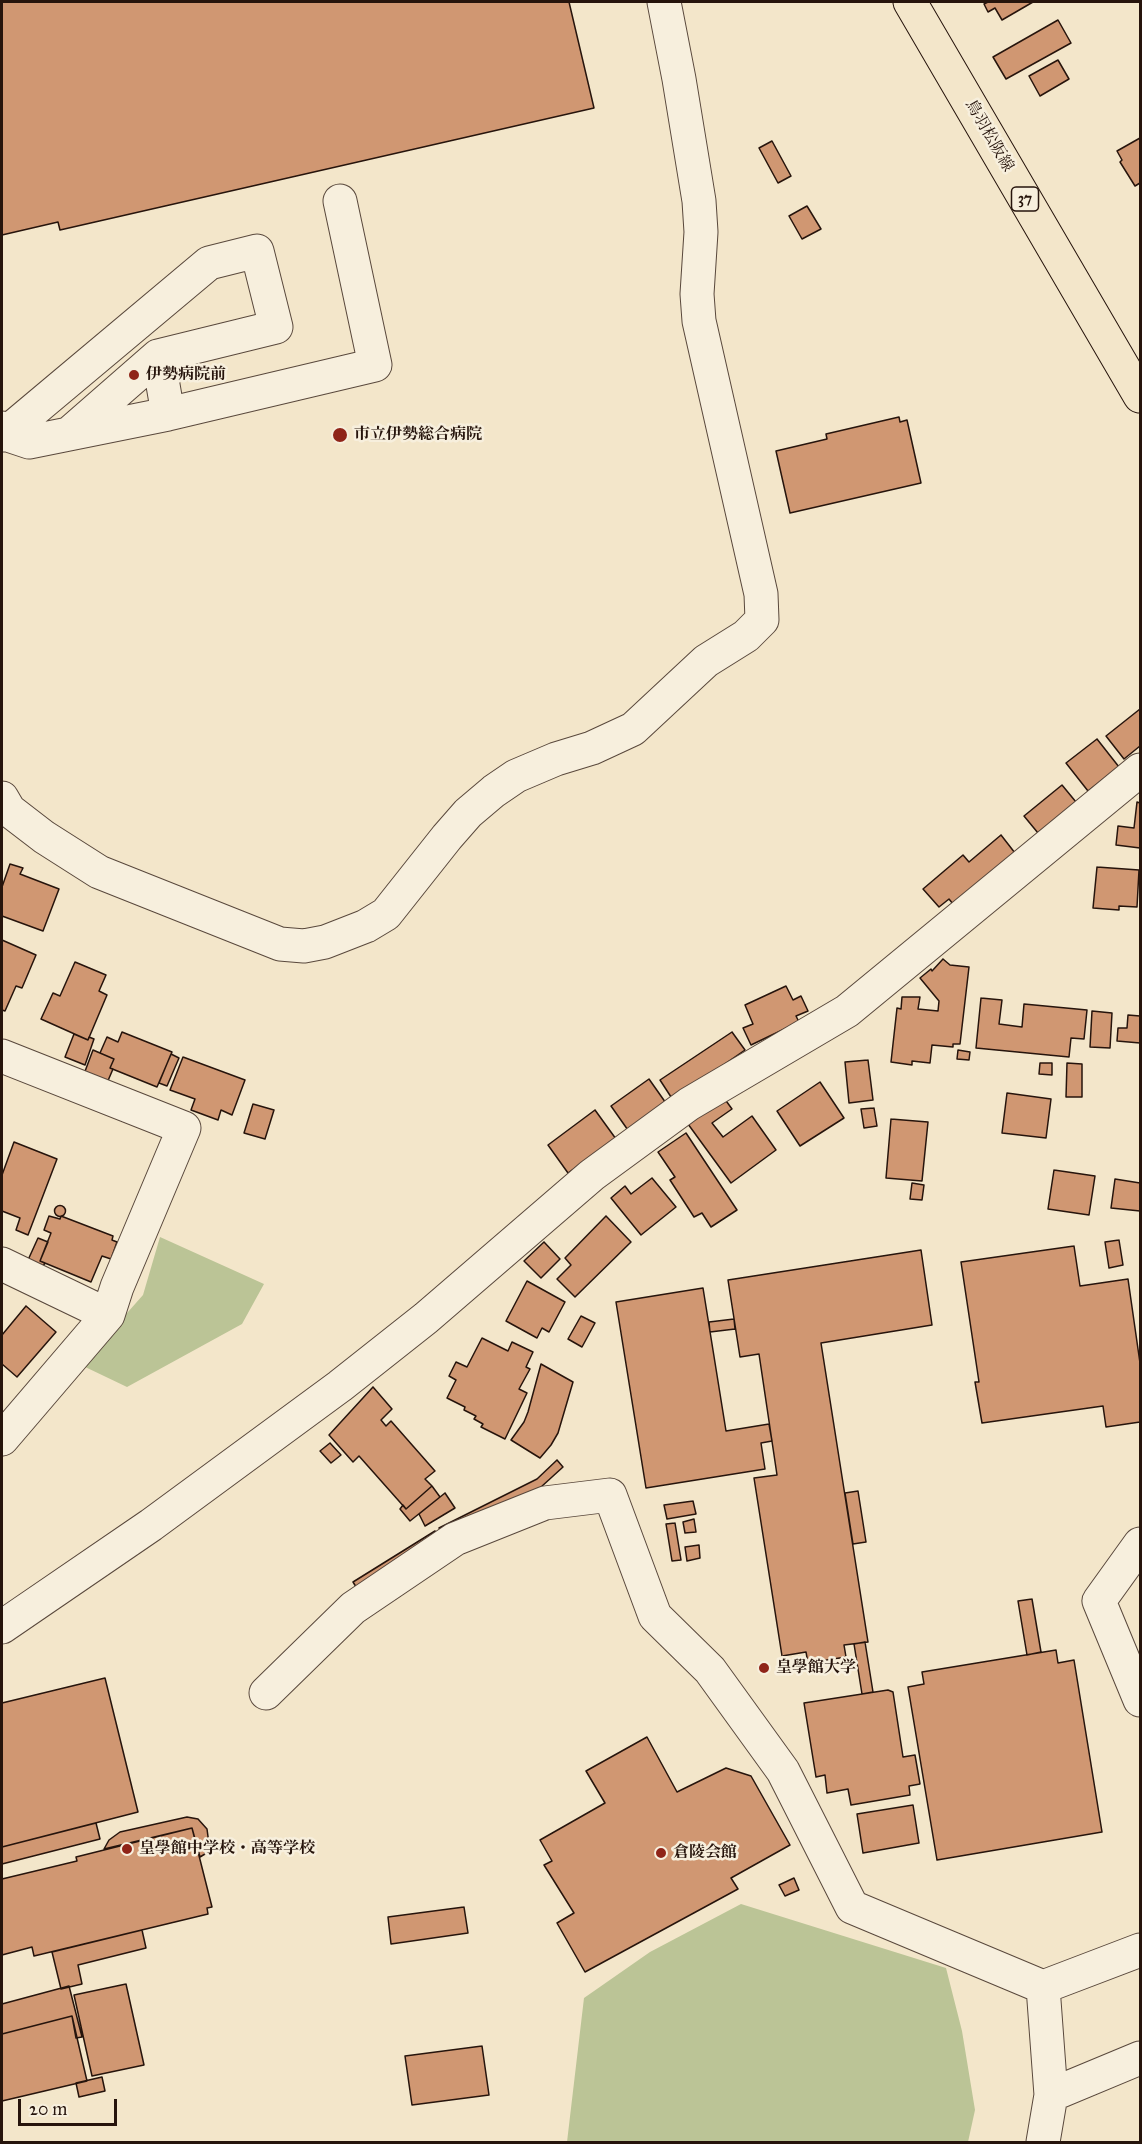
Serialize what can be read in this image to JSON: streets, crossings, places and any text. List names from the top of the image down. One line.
{"streets":{"main road":["鳥羽松阪線","37"]},"places":["伊勢病院前","市立伊勢総合病院","皇學館大学","皇學館中学校・高等学校","倉陵会館"],"scale_bar":"20 m"}
